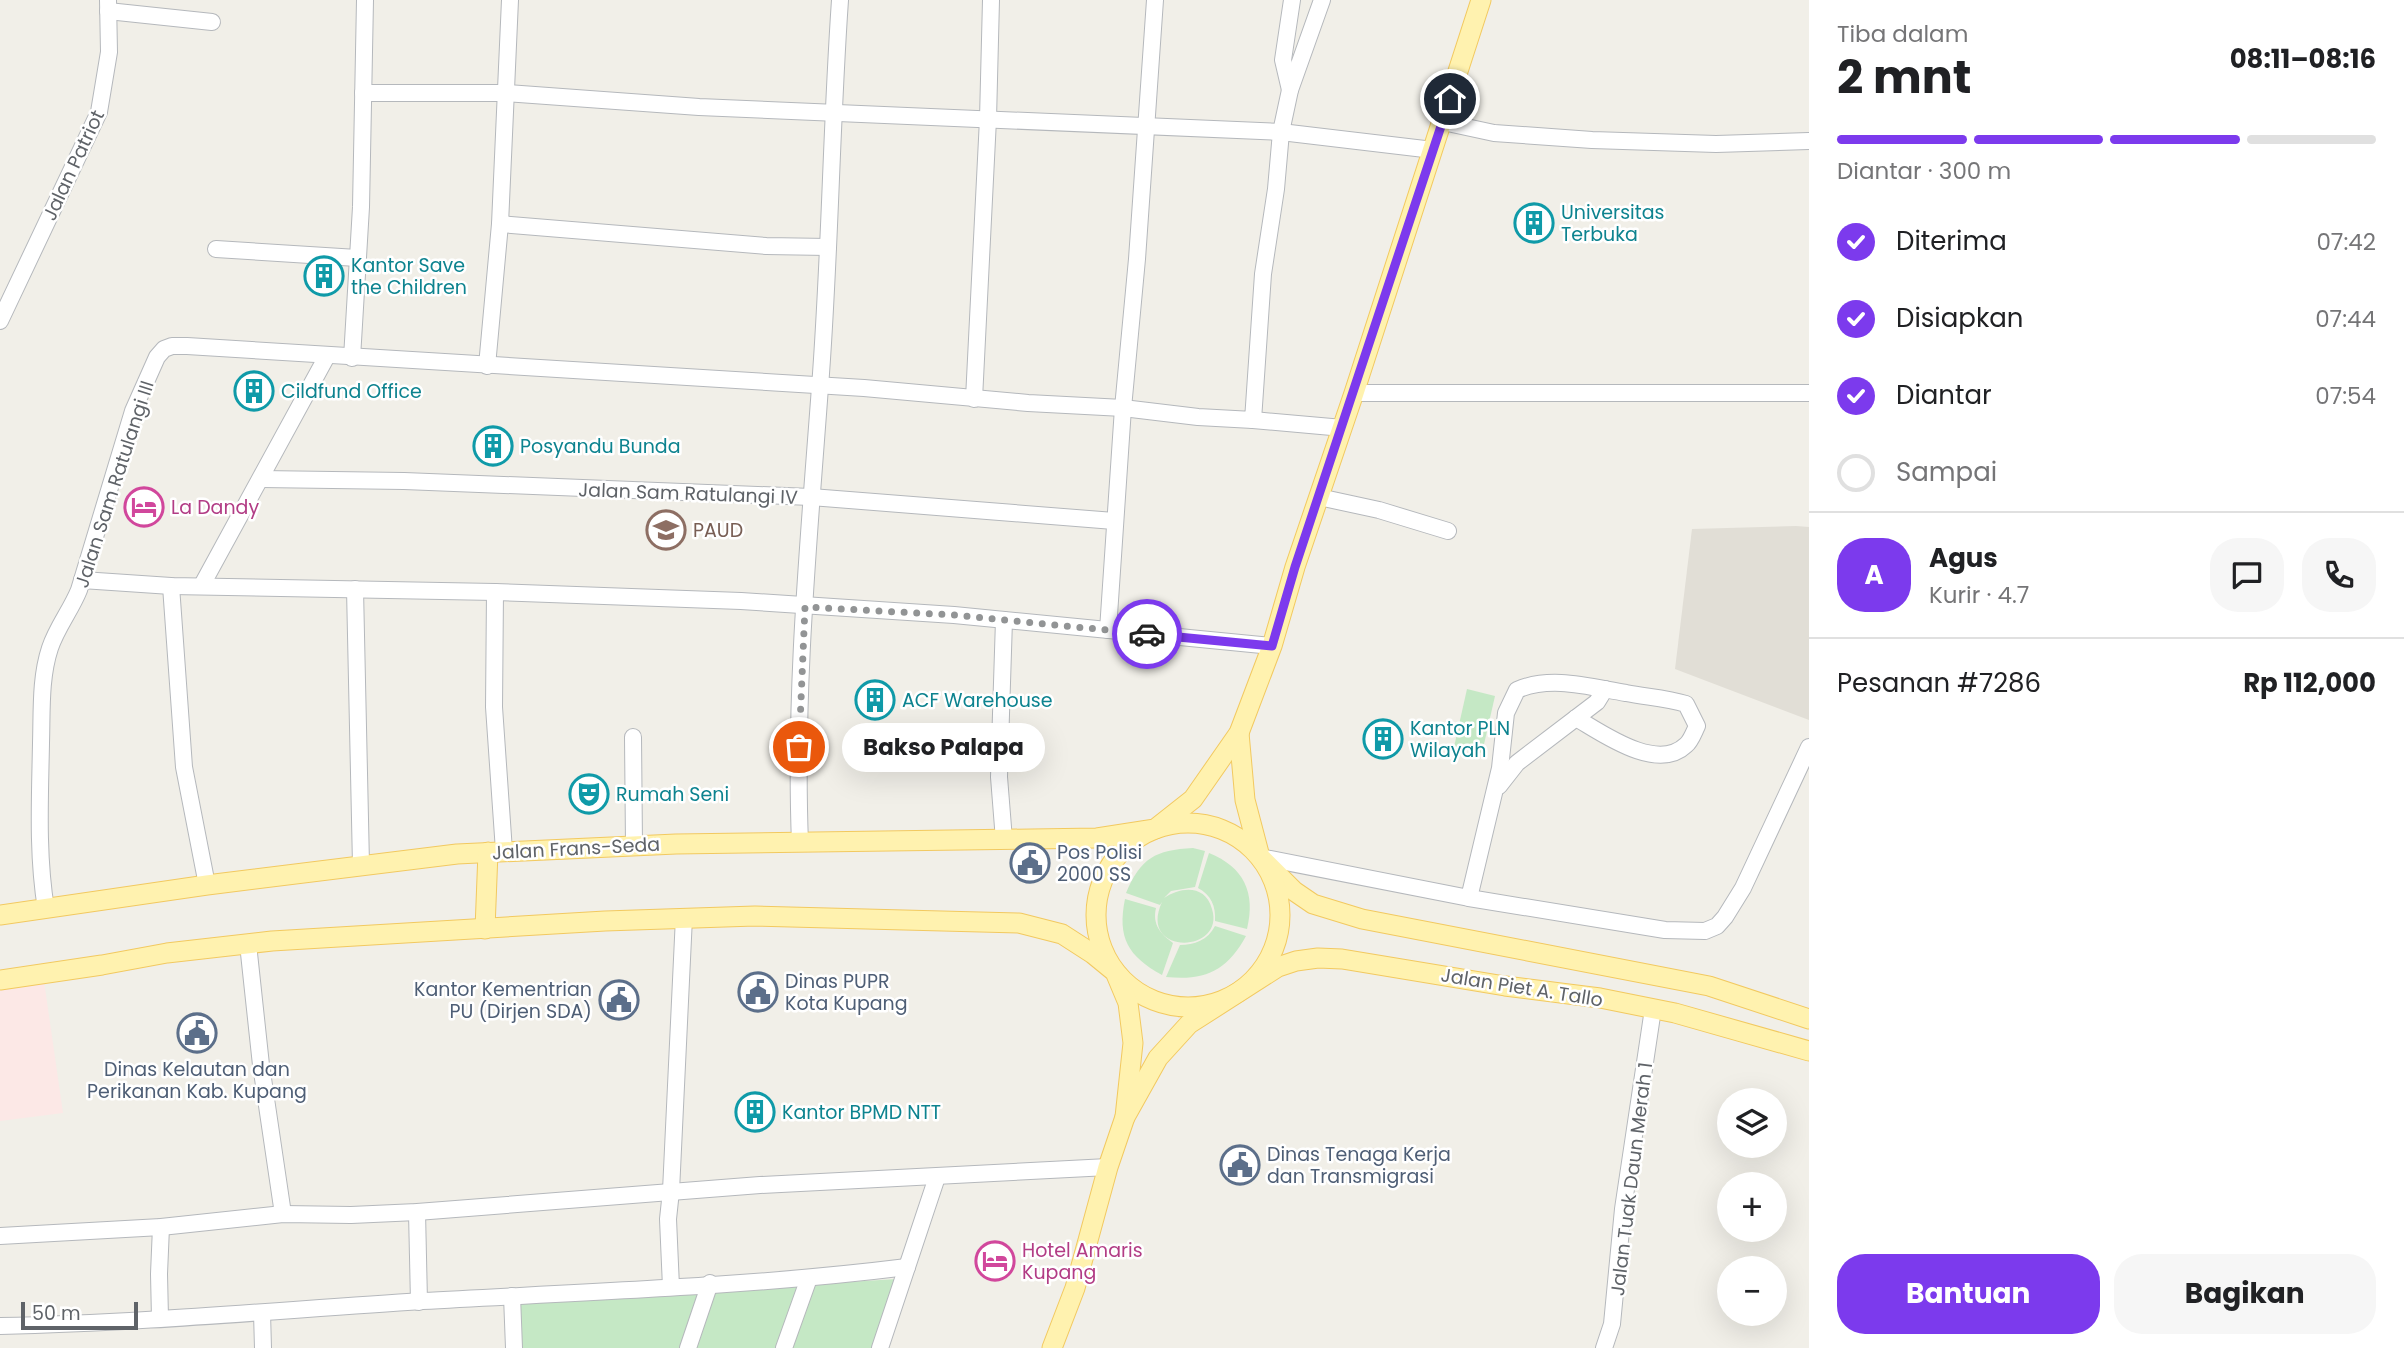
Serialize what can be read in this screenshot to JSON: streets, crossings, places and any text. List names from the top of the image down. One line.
{"streets":{"main road":["Jalan Frans-Seda","Jalan Piet A. Tallo"],"street":["Jalan Patriot","Jalan Sam Ratulangi III","Jalan Sam Ratulangi IV","Jalan Tuak Daun Merah 1"]},"crossings":[["Jalan Sam Ratulangi III","Jalan Frans-Seda"],["Jalan Frans-Seda","Jalan Piet A. Tallo"],["Jalan Piet A. Tallo","Jalan Tuak Daun Merah 1"]],"places":{"building":["Universitas Terbuka","Kantor Save the Children","Cildfund Office","Posyandu Bunda","ACF Warehouse","Kantor PLN Wilayah","Kantor BPMD NTT"],"hotel":["La Dandy","Hotel Amaris Kupang"],"school or university":["PAUD"],"other":["Bakso Palapa"],"theatre":["Rumah Seni"],"public building":["Pos Polisi 2000 SS","Dinas PUPR Kota Kupang","Kantor Kementrian PU (Dirjen SDA)","Dinas Kelautan dan Perikanan Kab. Kupang","Dinas Tenaga Kerja dan Transmigrasi"]},"scale_bar":"50 m","page":{"heading":["2 mnt","Tiba dalam","08:11–08:16"],"panel":["Agus","Kurir · 4.7","Pesanan #7286","Rp 112,000"],"bar":"Diantar · 300 m","list":[["Diterima","07:42"],["Disiapkan","07:44"],["Diantar","07:54"],"Sampai"],"round":"A","bubble":"Bakso Palapa","map_buttons":["+","−"],"buttons":["Bantuan","Bagikan"],"scale":"50 m"}}
